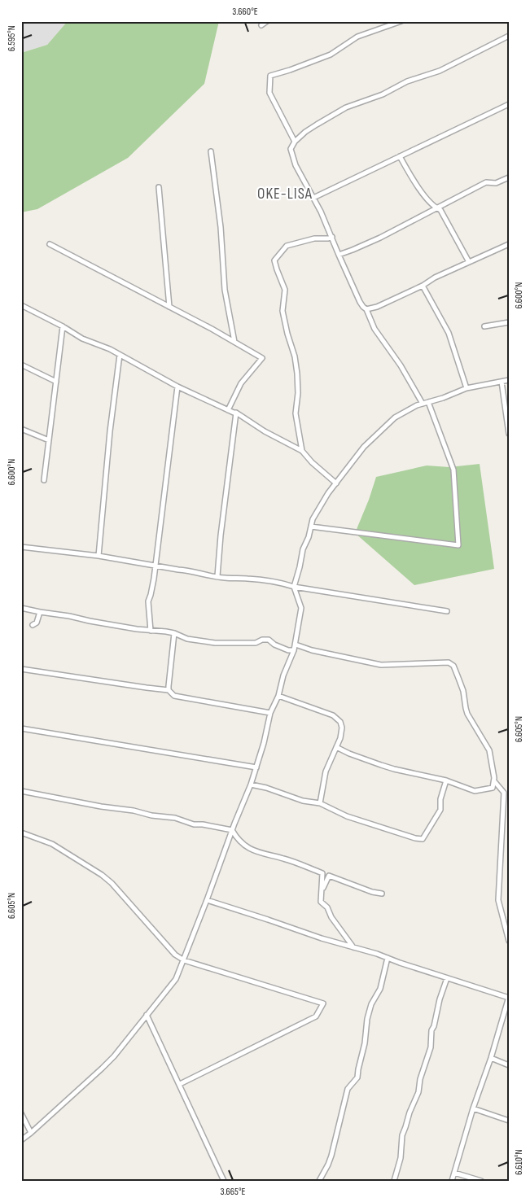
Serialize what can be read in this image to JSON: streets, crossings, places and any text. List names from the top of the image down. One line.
{"districts":["OKE-LISA"],"coordinates":["3.660°E","6.595°N","6.600°N","6.605°N","6.610°N","3.665°E"]}
